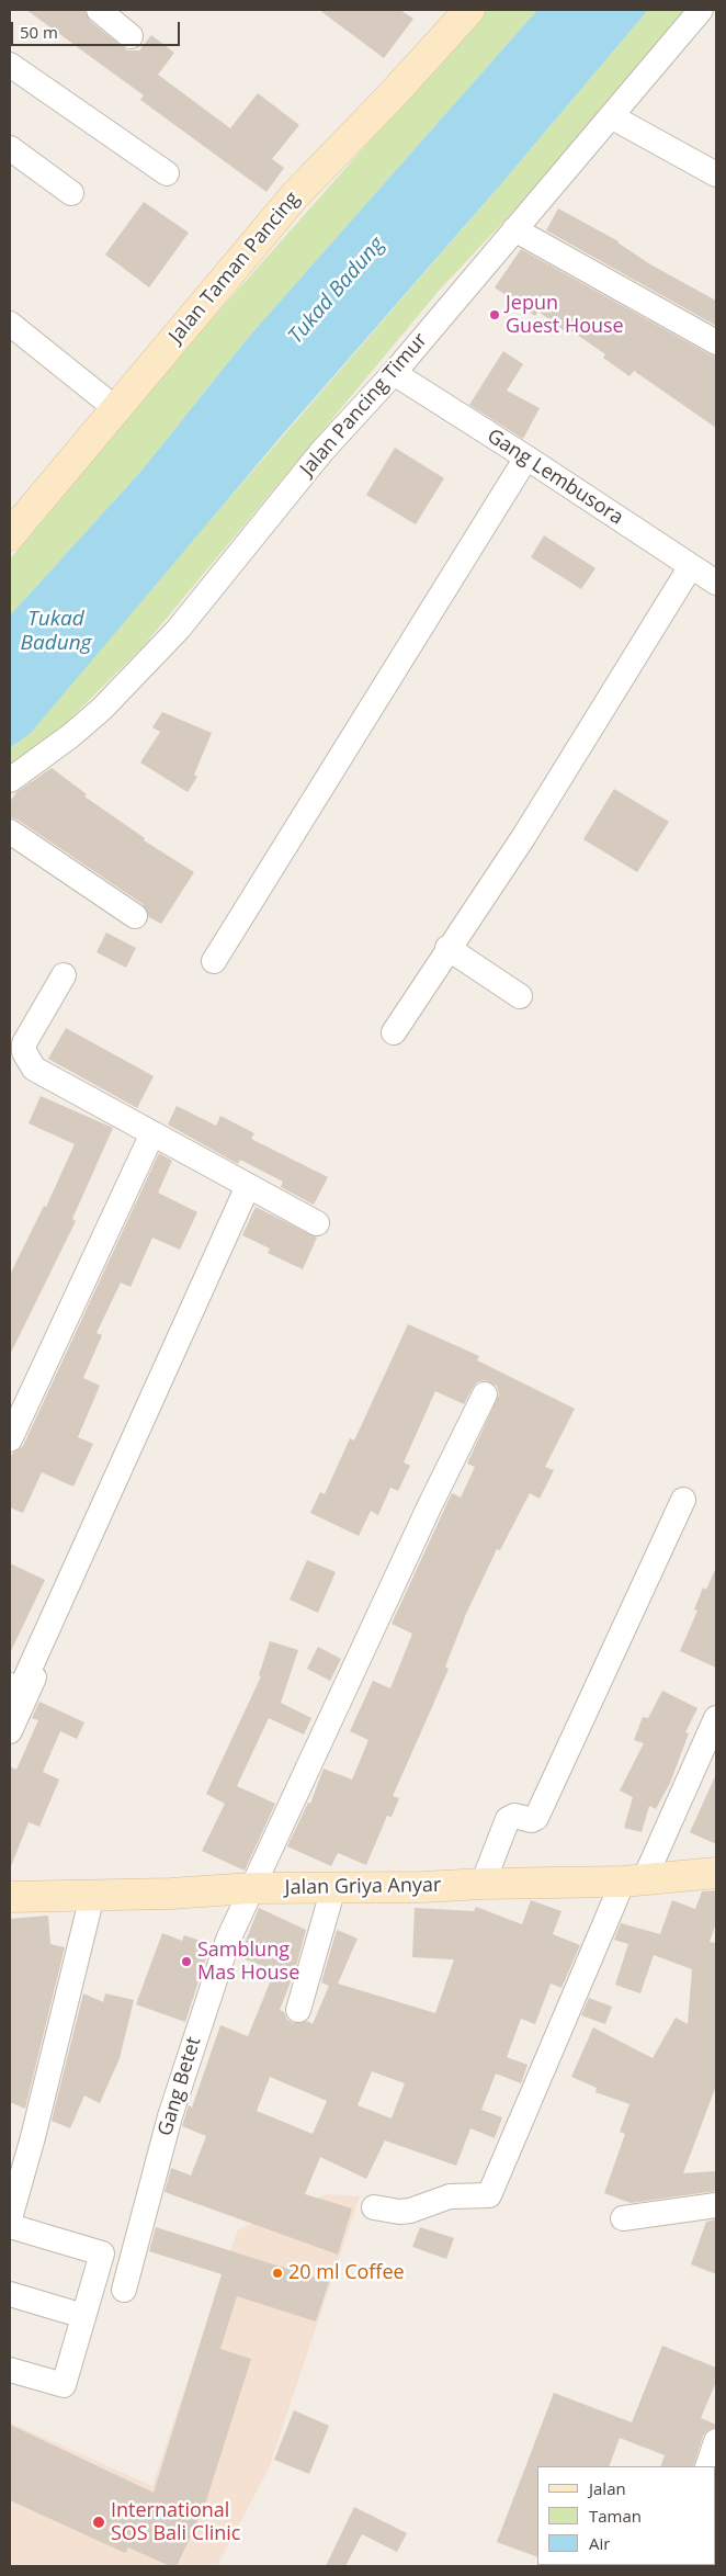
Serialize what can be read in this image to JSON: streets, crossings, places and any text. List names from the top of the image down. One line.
{"streets":{"street":["Jalan Taman Pancing","Jalan Pancing Timur","Gang Lembusora","Jalan Griya Anyar","Gang Betet"]},"crossings":[["Jalan Pancing Timur","Gang Lembusora"],["Jalan Griya Anyar","Gang Betet"]],"water":["Tukad Badung"],"places":["Jepun Guest House","Samblung Mas House","20 ml Coffee","International SOS Bali Clinic"],"legend":["Jalan","Taman","Air"],"scale_bar":"50 m"}
